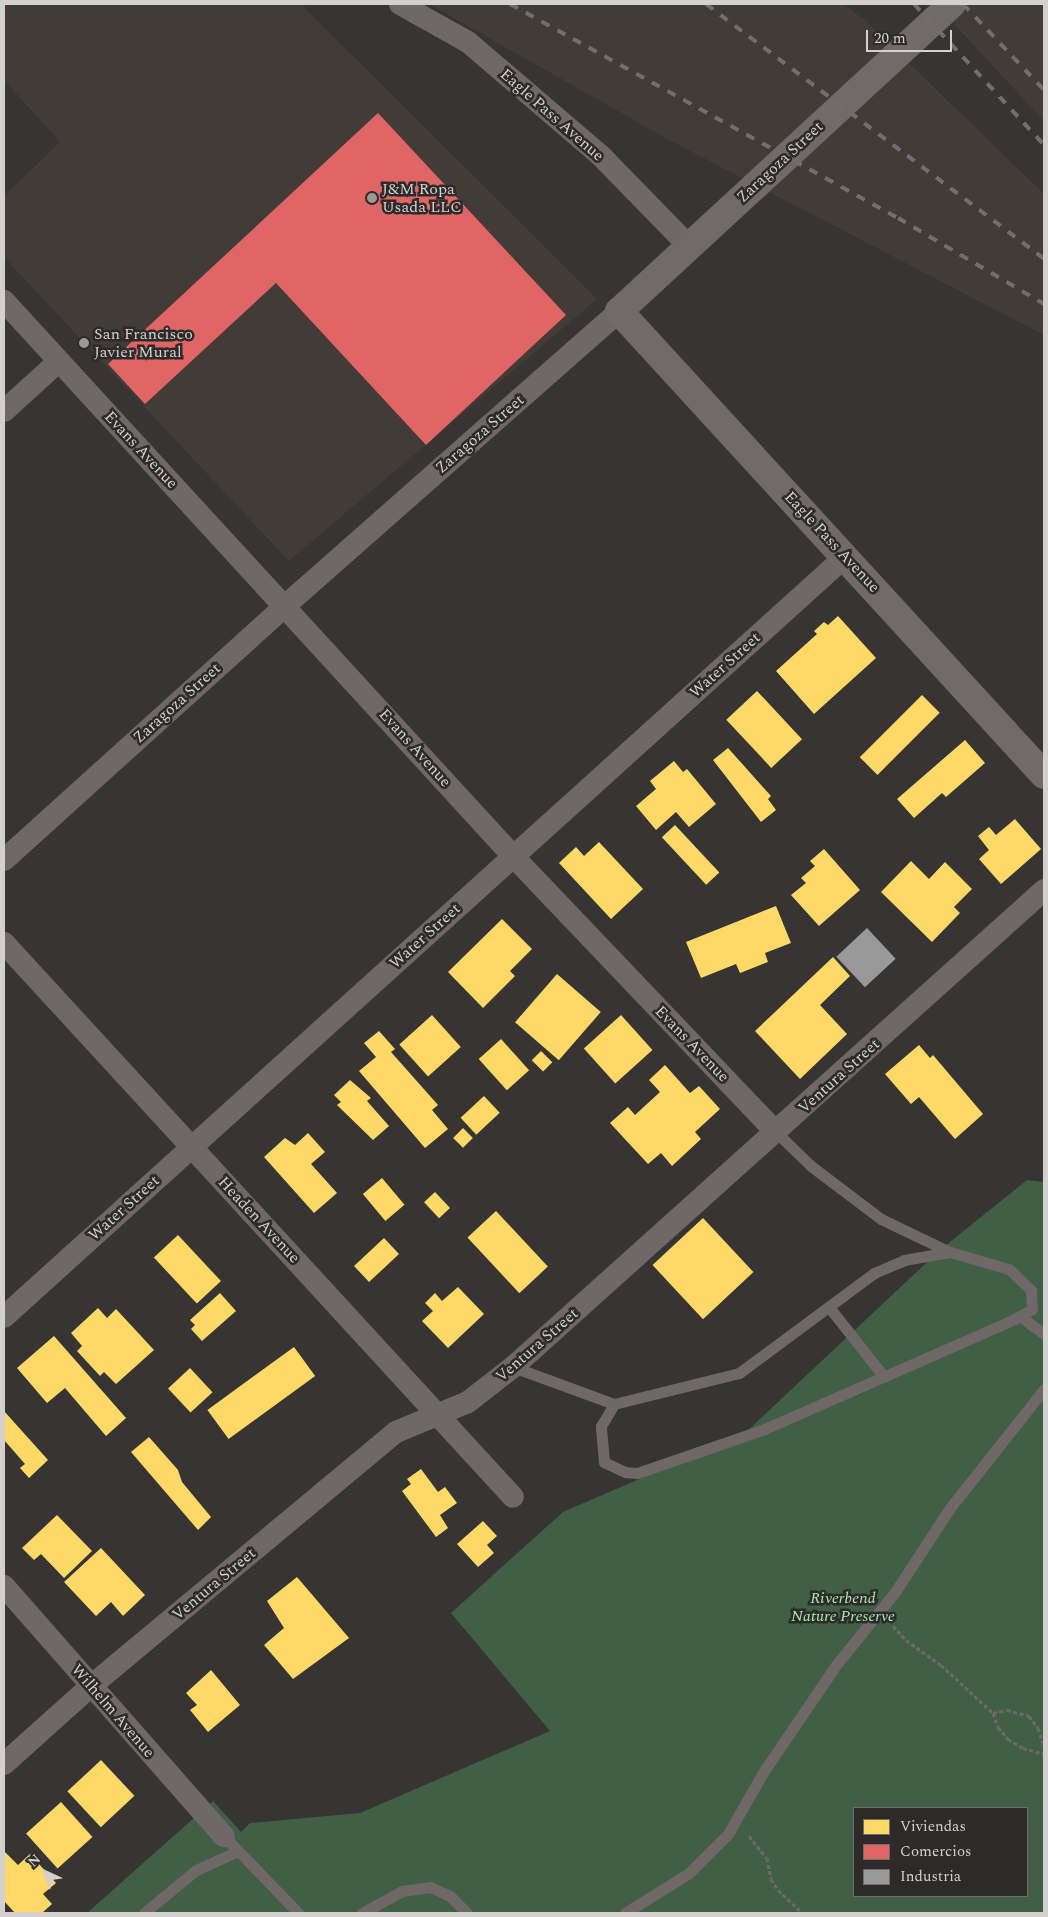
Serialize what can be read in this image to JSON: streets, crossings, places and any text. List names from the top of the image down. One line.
{"streets":{"street":["Eagle Pass Avenue","Zaragoza Street","Evans Avenue","Water Street","Ventura Street","Headen Avenue","Wilhelm Avenue"]},"crossings":[["Eagle Pass Avenue","Zaragoza Street"],["Eagle Pass Avenue","Water Street"],["Zaragoza Street","Evans Avenue"],["Evans Avenue","Water Street"],["Evans Avenue","Ventura Street"],["Water Street","Headen Avenue"],["Ventura Street","Headen Avenue"],["Ventura Street","Wilhelm Avenue"]],"parks":["Riverbend Nature Preserve"],"places":["J&M Ropa Usada LLC","San Francisco Javier Mural"],"legend":["Viviendas","Comercios","Industria"],"scale_bar":"20 m","north":"top left"}
